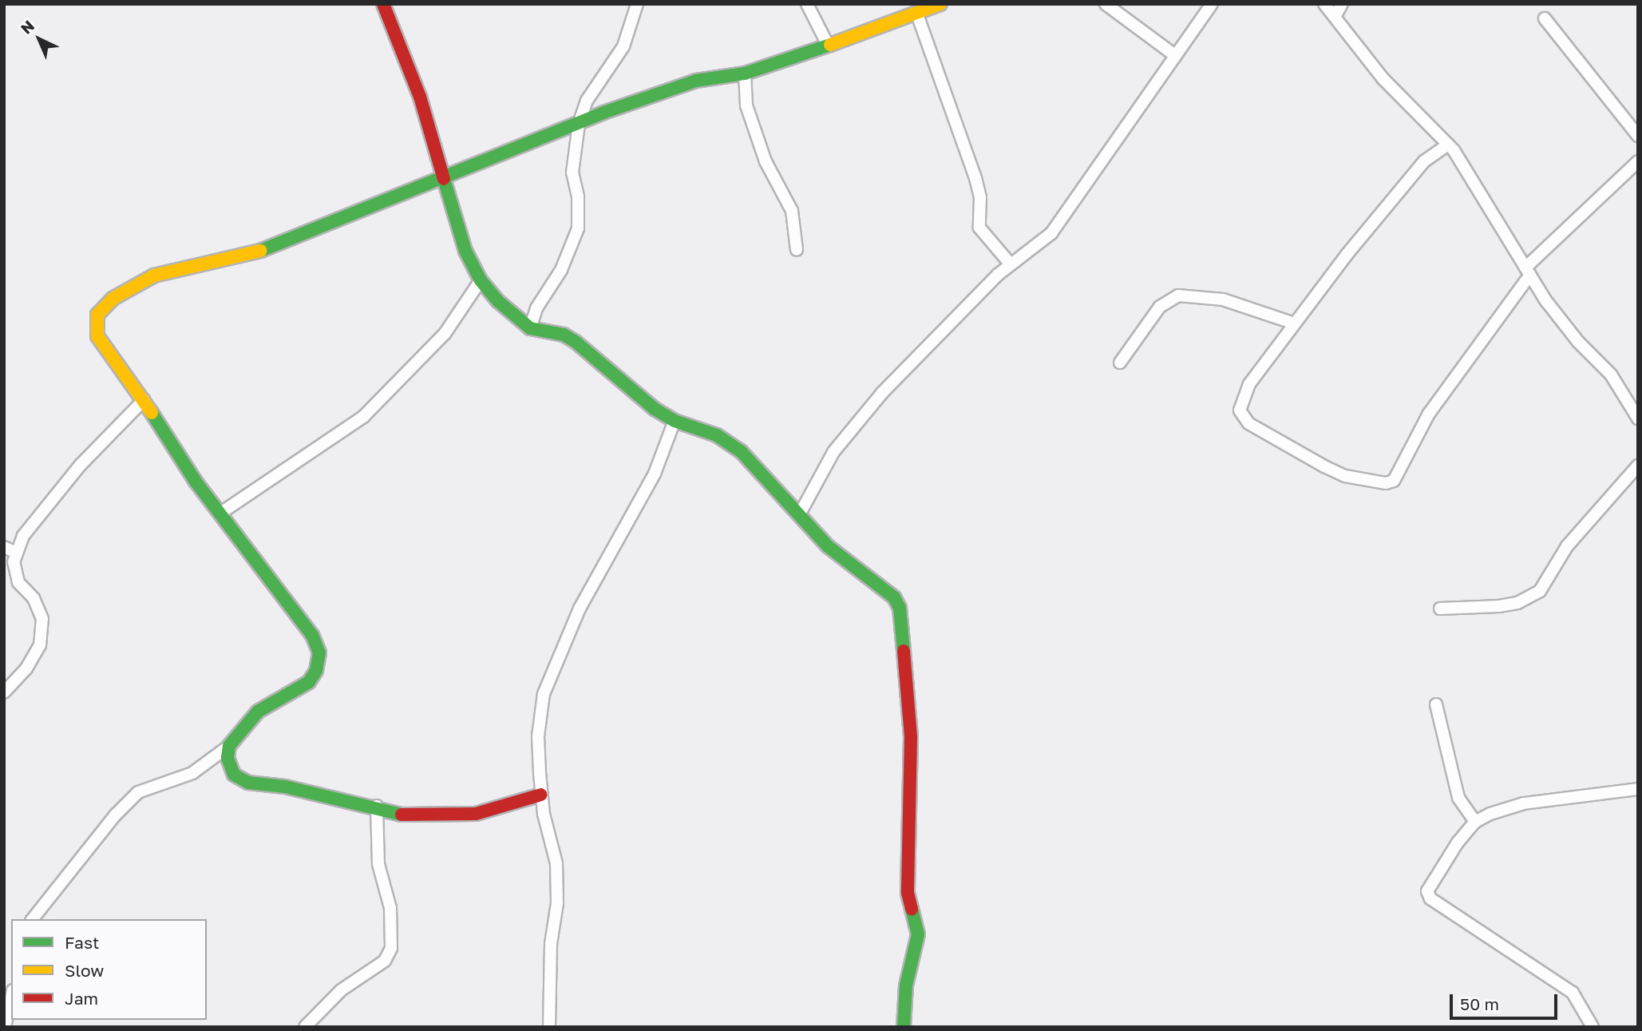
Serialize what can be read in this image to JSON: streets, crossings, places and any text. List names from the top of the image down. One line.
{"legend":["Fast","Slow","Jam"],"scale_bar":"50 m","north":"top left"}
